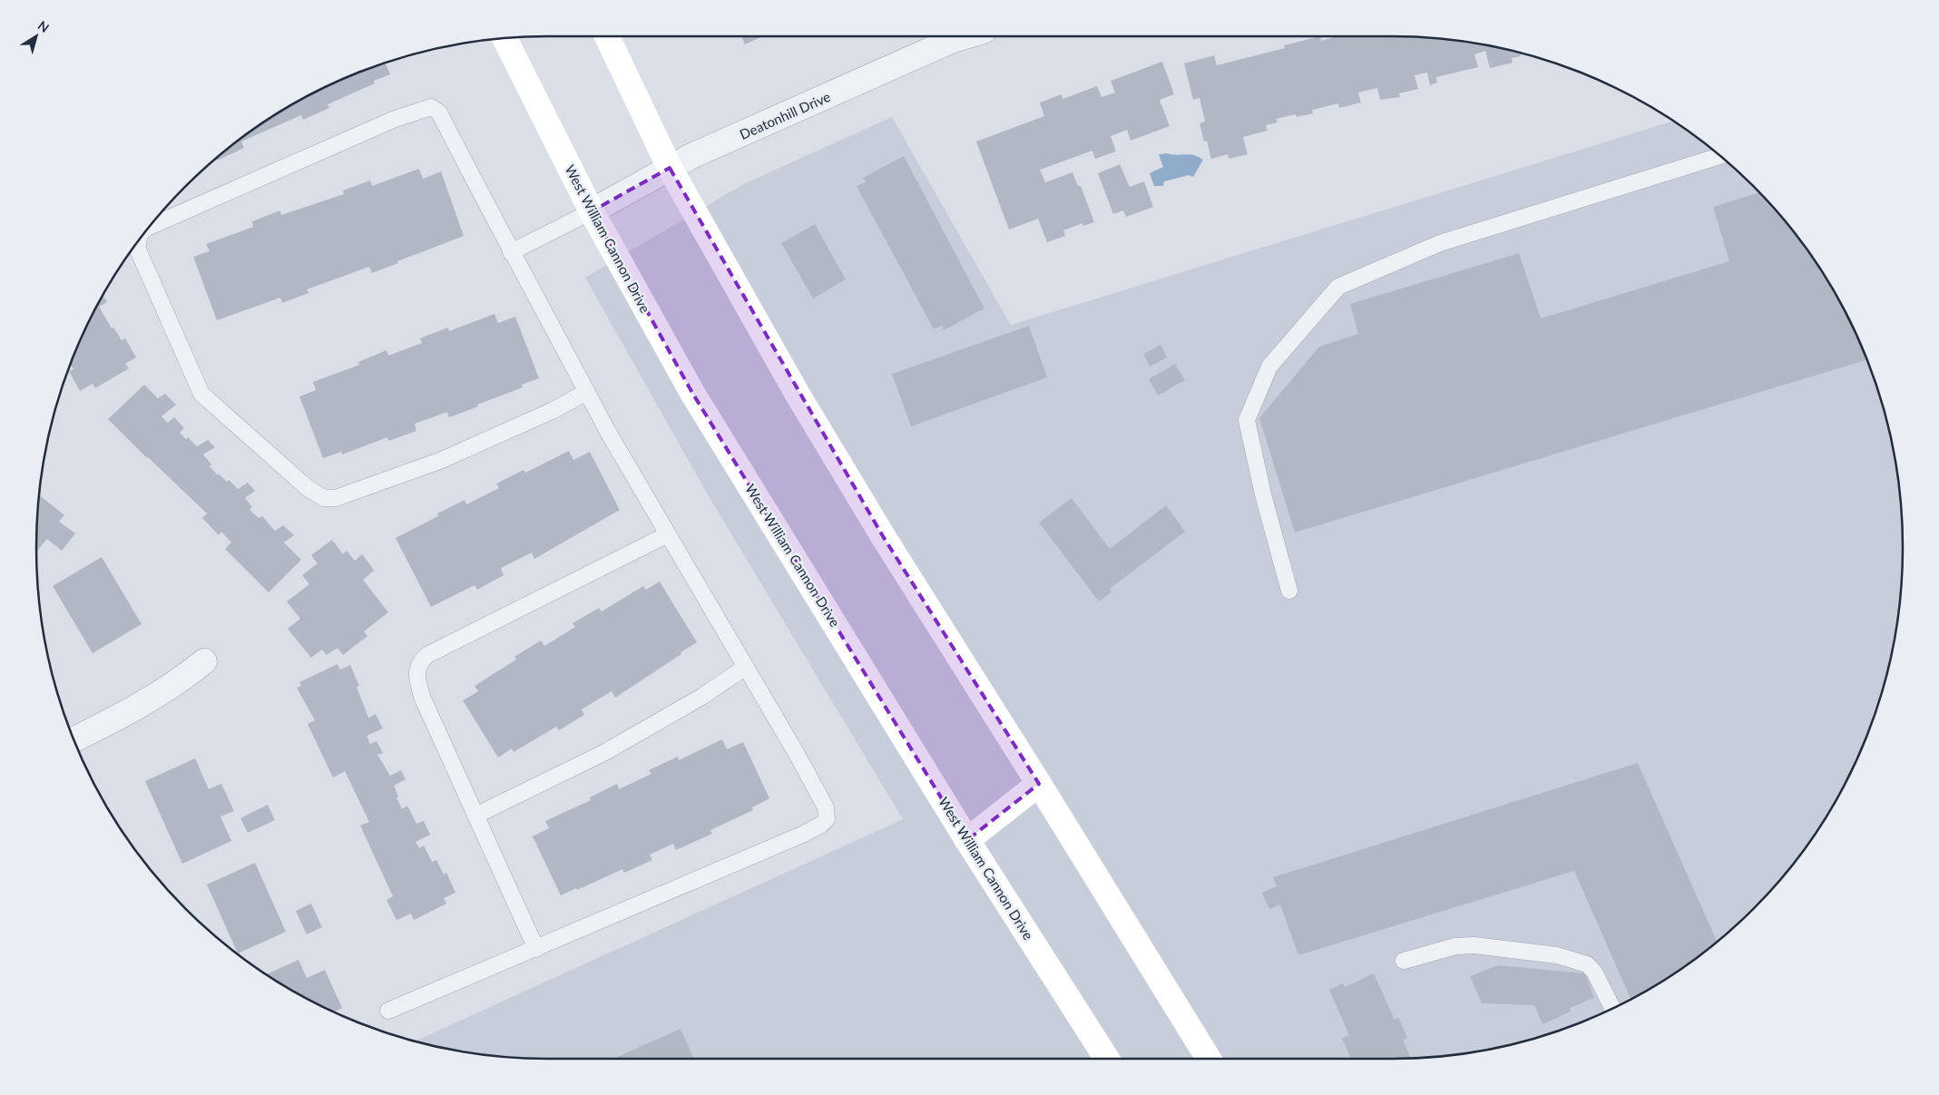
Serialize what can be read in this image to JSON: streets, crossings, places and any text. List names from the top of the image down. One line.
{"streets":{"main road":["West William Cannon Drive"],"street":["Deatonhill Drive"]},"crossings":[["Deatonhill Drive","West William Cannon Drive"]],"north":"top right"}
